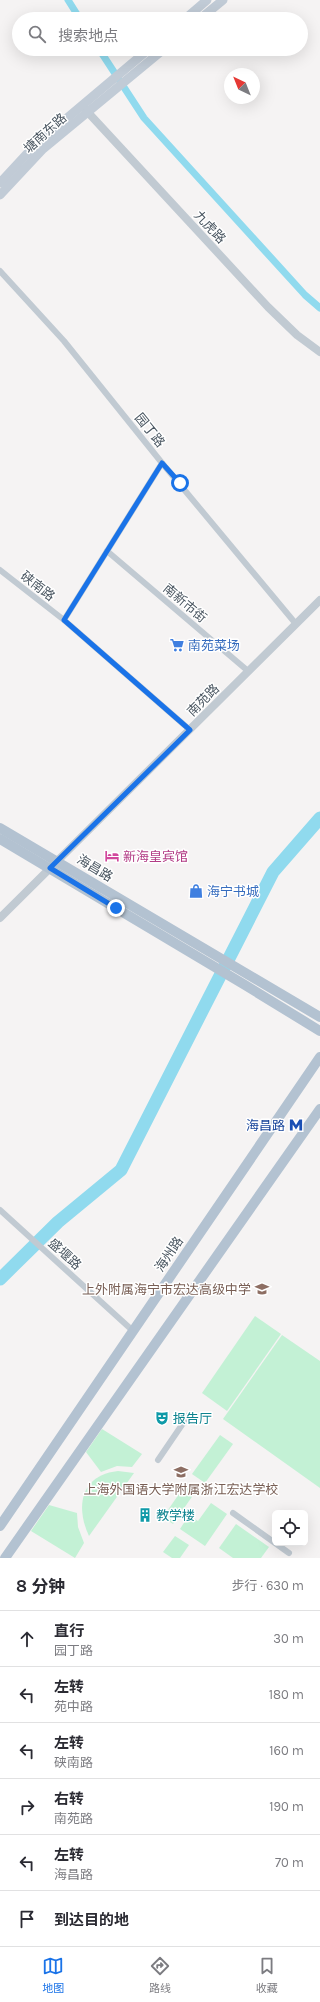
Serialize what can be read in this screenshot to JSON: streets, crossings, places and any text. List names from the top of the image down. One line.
{"streets":{"main road":["塘南东路","海昌路","海州路"],"street":["九虎路","园丁路","硖南路","南新市街","南苑路","盛堰路"]},"crossings":[["塘南东路","九虎路"],["园丁路","南苑路"],["硖南路","南苑路"],["南新市街","南苑路"],["南苑路","海昌路"],["盛堰路","海州路"]],"places":{"supermarket":["南苑菜场"],"hotel":["新海皇宾馆"],"shop":["海宁书城"],"metro station":["海昌路"],"school or university":["上外附属海宁市宏达高级中学","上海外国语大学附属浙江宏达学校"],"theatre":["报告厅"],"building":["教学楼"]},"north":"top left","page":{"search":"搜索地点","heading":["8 分钟","步行 · 630 m"],"list":[["直行","园丁路","30 m"],["左转","苑中路","180 m"],["左转","硖南路","160 m"],["右转","南苑路","190 m"],["左转","海昌路","70 m"],"到达目的地"],"nav":["地图","路线","收藏"]}}
